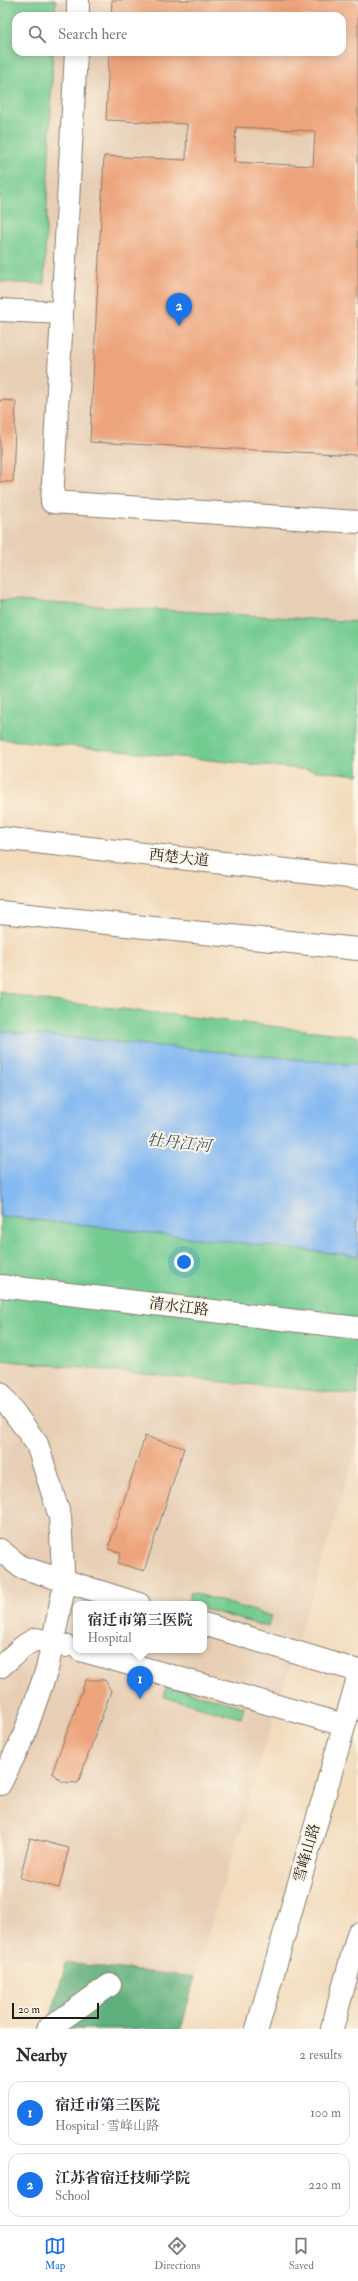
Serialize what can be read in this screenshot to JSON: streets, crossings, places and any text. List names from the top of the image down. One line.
{"streets":{"main road":["西楚大道","清水江路","雪峰山路"]},"water":["牡丹江河"],"scale_bar":"20 m","page":{"search":"Search here","pins":["2","1"],"popup":["宿迁市第三医院","Hospital"],"scale":"20 m","heading":["Nearby","2 results"],"list":[{"mark":"1","name":"宿迁市第三医院","note":"Hospital · 雪峰山路","value":"100 m"},{"mark":"2","name":"江苏省宿迁技师学院","note":"School","value":"220 m"}],"nav":["Map","Directions","Saved"]}}
